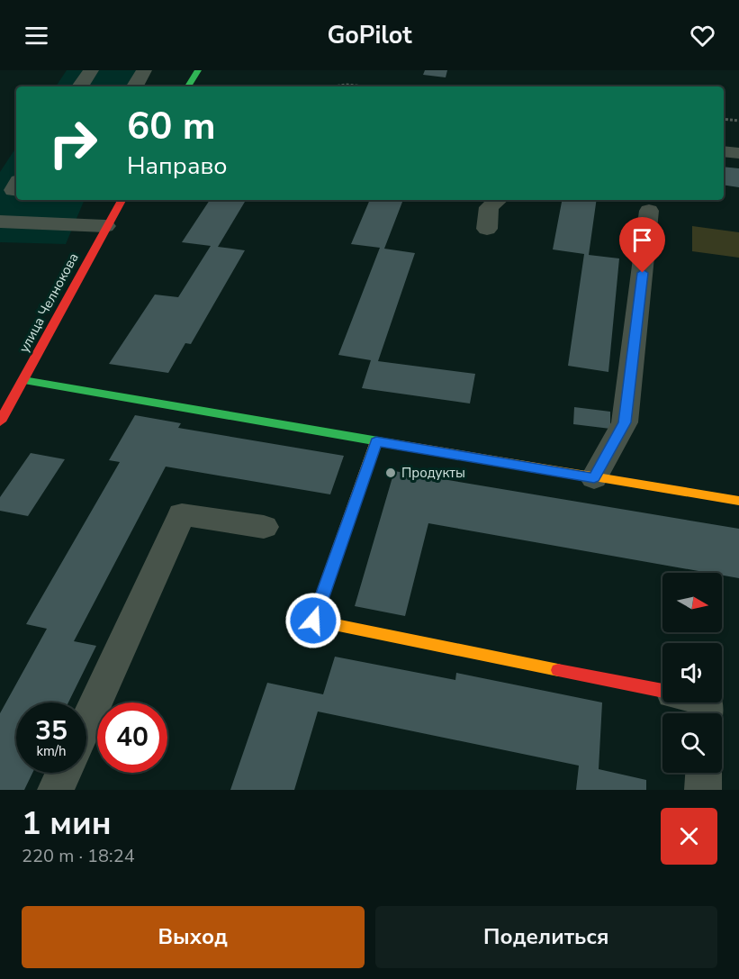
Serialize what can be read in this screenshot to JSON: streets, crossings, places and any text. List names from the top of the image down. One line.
{"streets":{"street":["улица Челнокова"]},"places":["Продукты"],"north":"right","page":{"header":"GoPilot","turn":["60 m","Направо"],"speed":"35 km/h","limit":"40","heading":["1 мин","220 m · 18:24"],"buttons":["Выход","Поделиться"]}}
